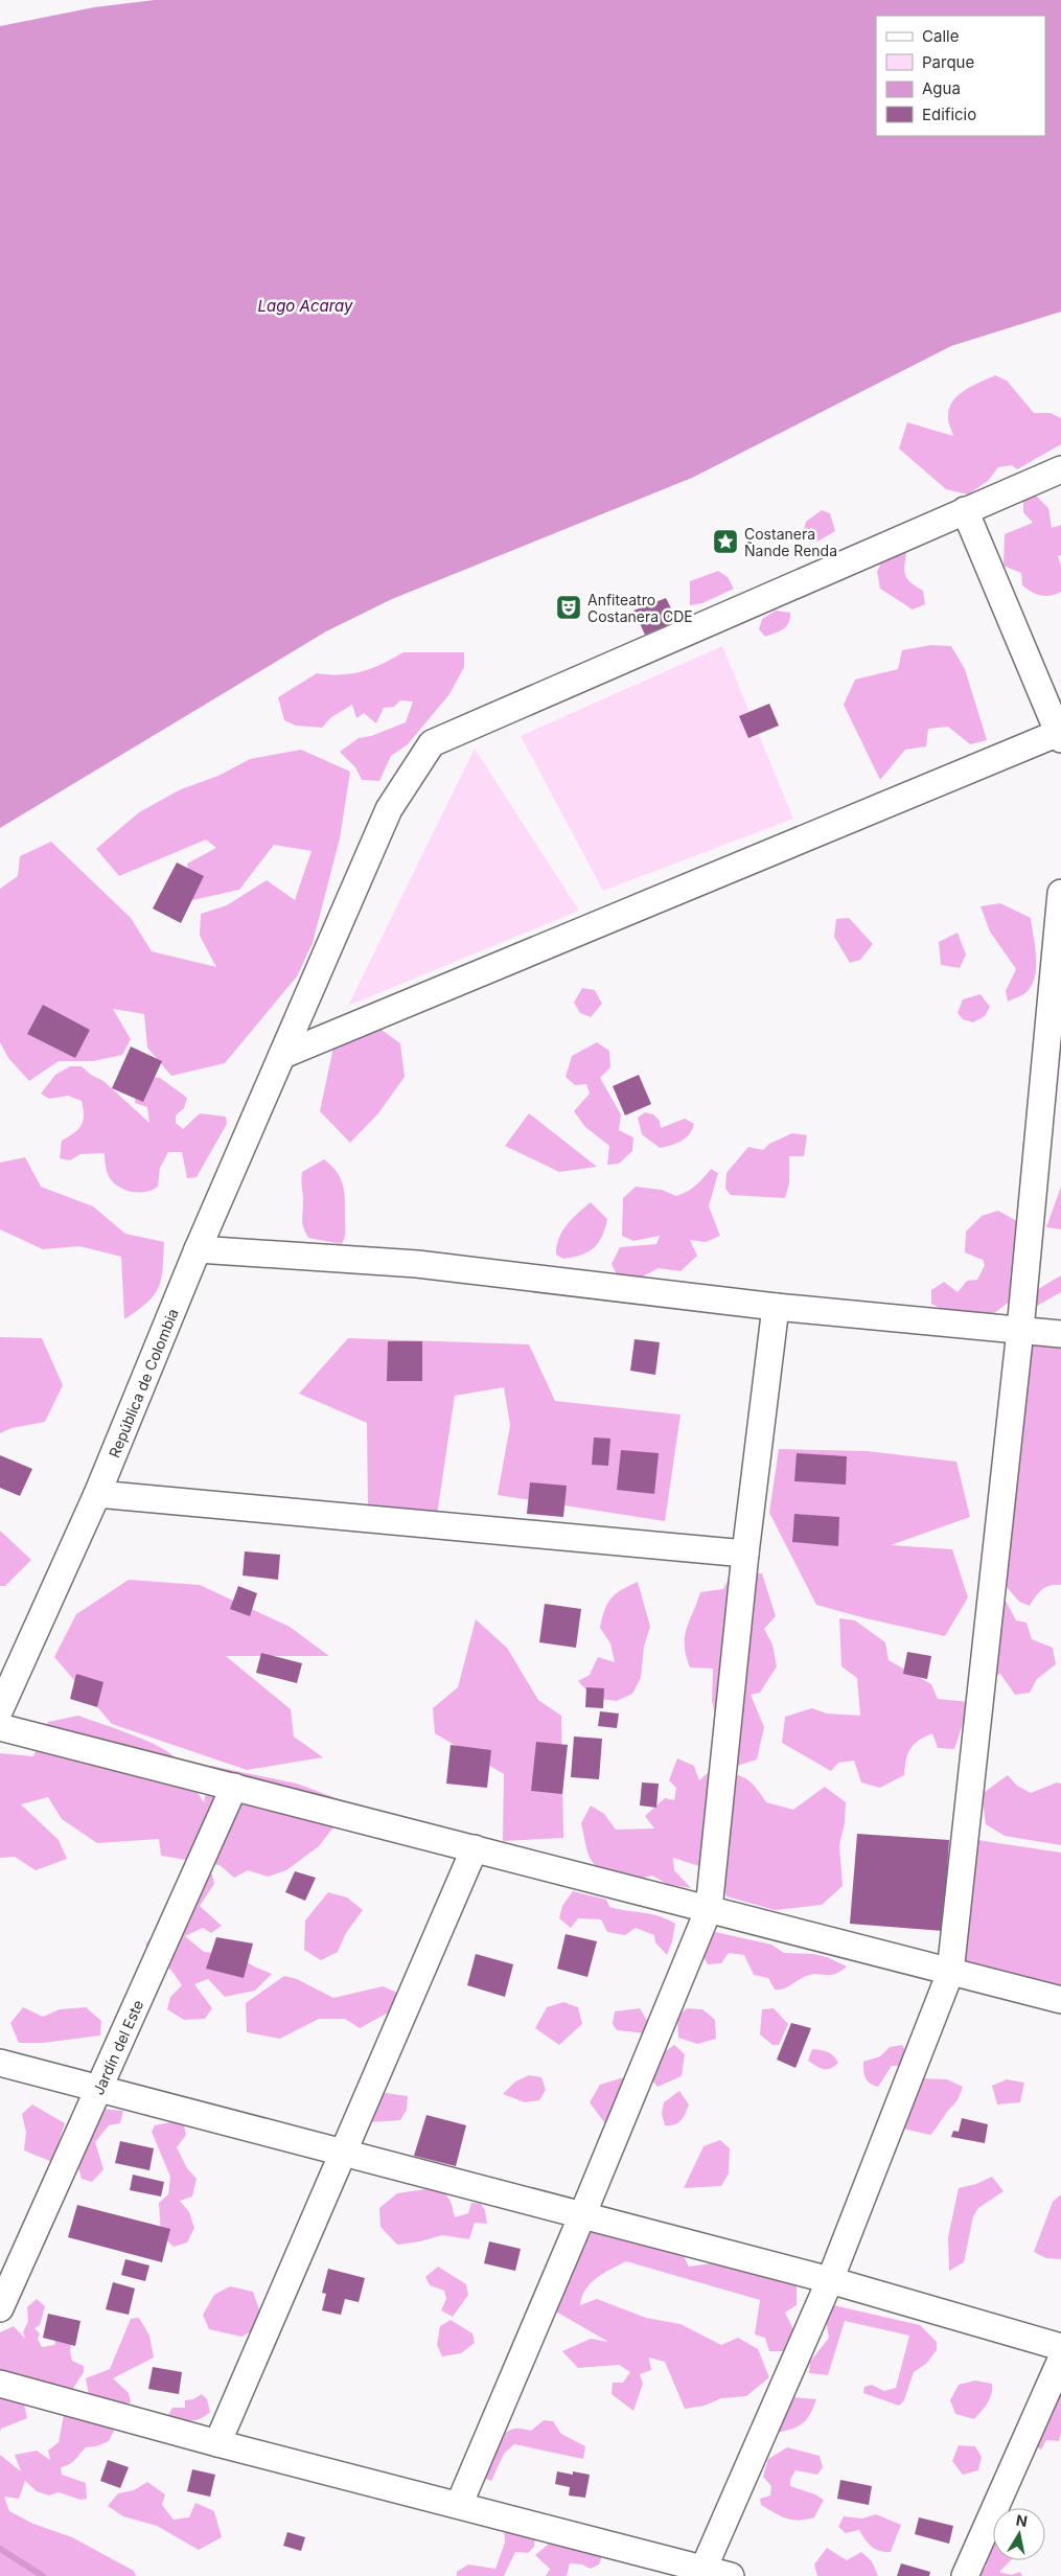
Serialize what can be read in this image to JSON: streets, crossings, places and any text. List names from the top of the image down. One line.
{"streets":{"street":["República de Colombia","Jardín del Este"]},"water":["Lago Acaray"],"places":{"place":["Costanera Ñande Renda"],"theatre":["Anfiteatro Costanera CDE"]},"legend":["Calle","Parque","Agua","Edificio"],"north":"top"}
